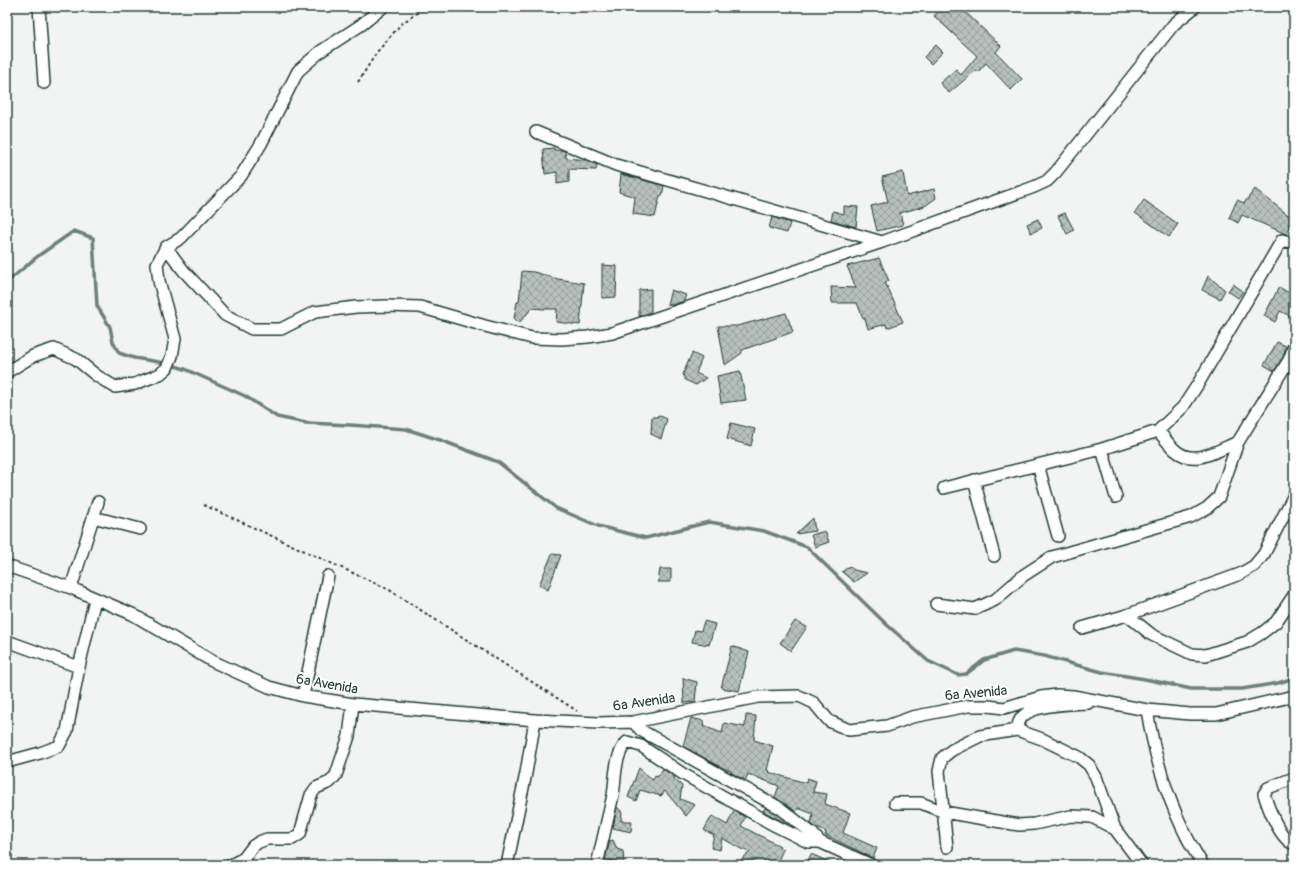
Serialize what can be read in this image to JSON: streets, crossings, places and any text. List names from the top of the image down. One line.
{"streets":{"street":["6a Avenida"]}}
